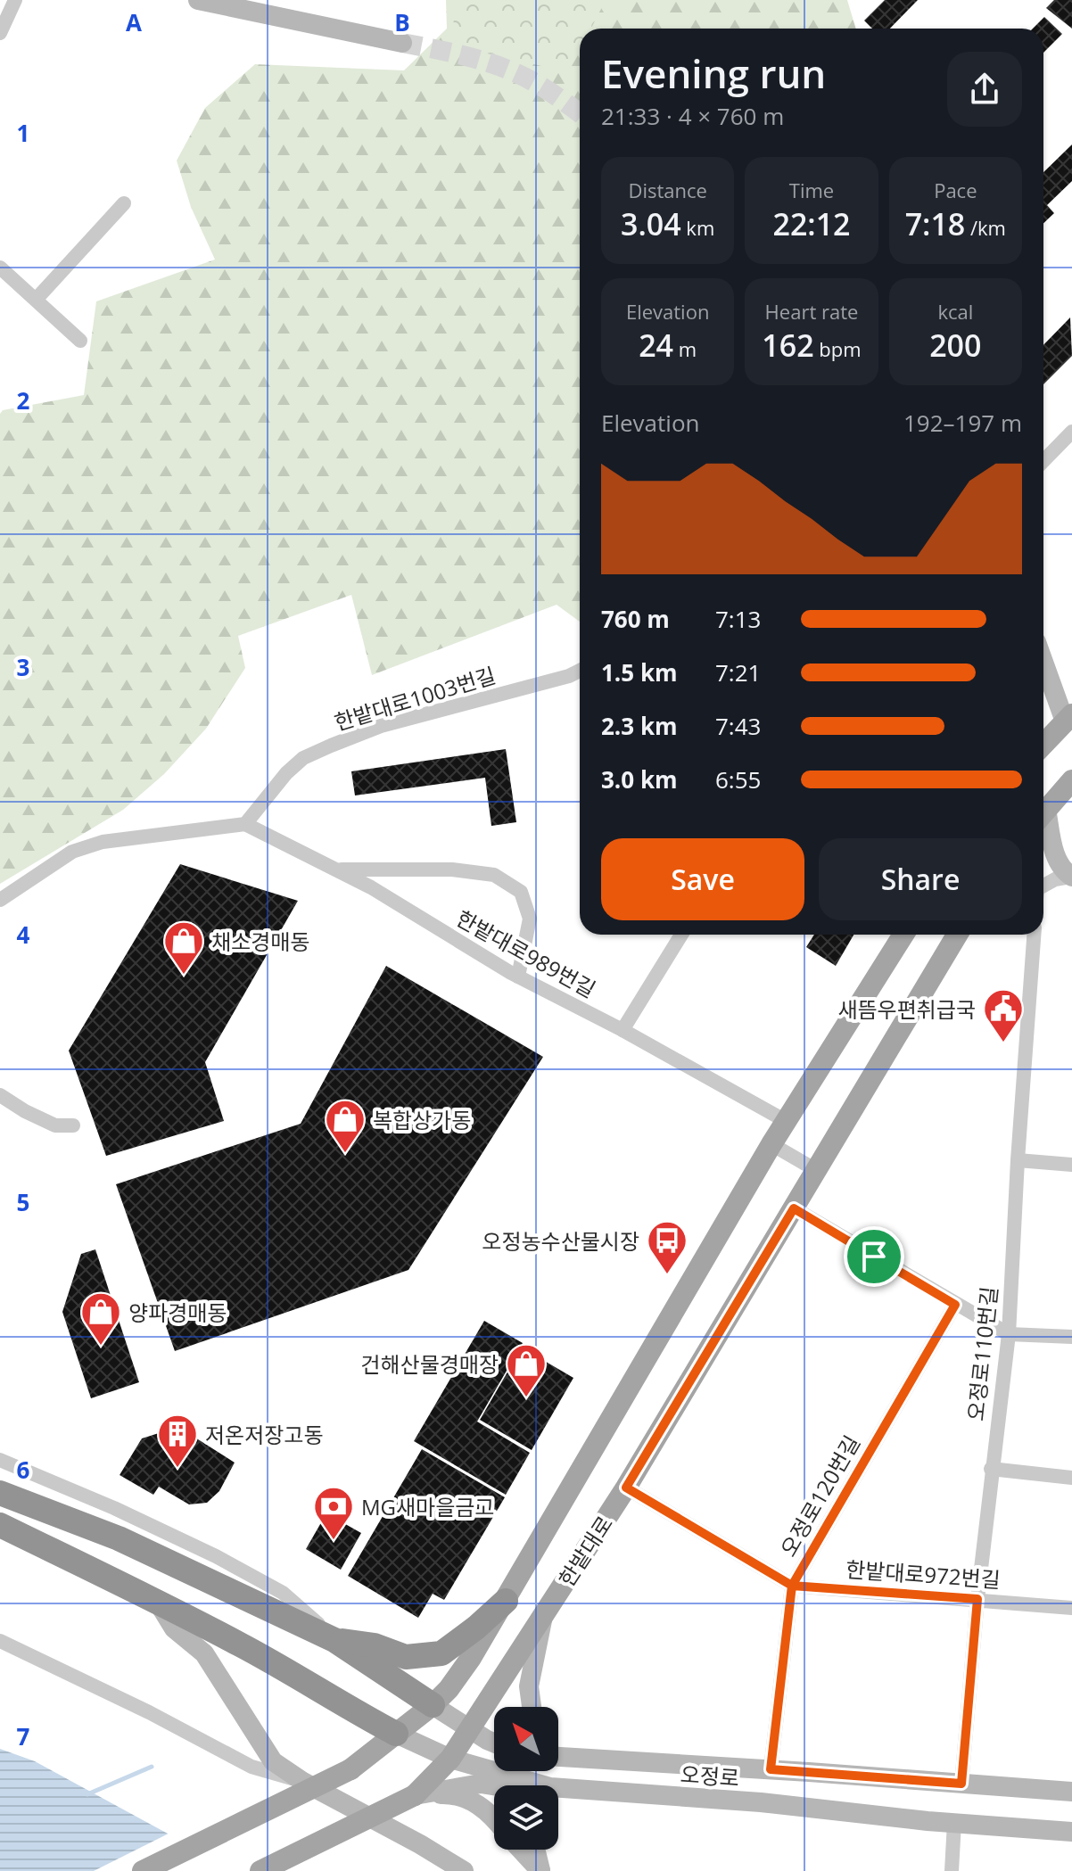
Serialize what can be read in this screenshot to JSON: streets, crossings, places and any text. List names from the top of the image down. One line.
{"streets":{"main road":["한밭대로","오정로"],"street":["한밭대로1003번길","한밭대로989번길","오정로110번길","오정로120번길","한밭대로972번길"]},"crossings":[["한밭대로1003번길","한밭대로989번길"],["한밭대로989번길","한밭대로"],["오정로110번길","한밭대로972번길"],["오정로110번길","오정로"],["오정로120번길","한밭대로972번길"],["오정로120번길","오정로"],["한밭대로","한밭대로972번길"],["한밭대로","오정로"]],"places":{"shop":["채소경매동","복합상가동","양파경매동","건해산물경매장"],"public building":["새뜸우편취급국"],"bus stop":["오정농수산물시장"],"building":["저온저장고동"],"bank":["MG새마을금고"]},"north":"top left","page":{"heading":["Evening run","21:33 · 4 × 760 m"],"stats":[["Distance","3.04 km"],["Time","22:12"],["Pace","7:18 /km"],["Elevation","24 m"],["Heart rate","162 bpm"],["kcal","200"]],"chart":["Elevation","192–197 m"],"list":[{"name":"760 m","note":"7:13"},{"name":"1.5 km","note":"7:21"},{"name":"2.3 km","note":"7:43"},{"name":"3.0 km","note":"6:55"}],"buttons":["Save","Share"]},"grid":{"columns":["A","B"],"rows":["1","2","3","4","5","6","7"]}}
